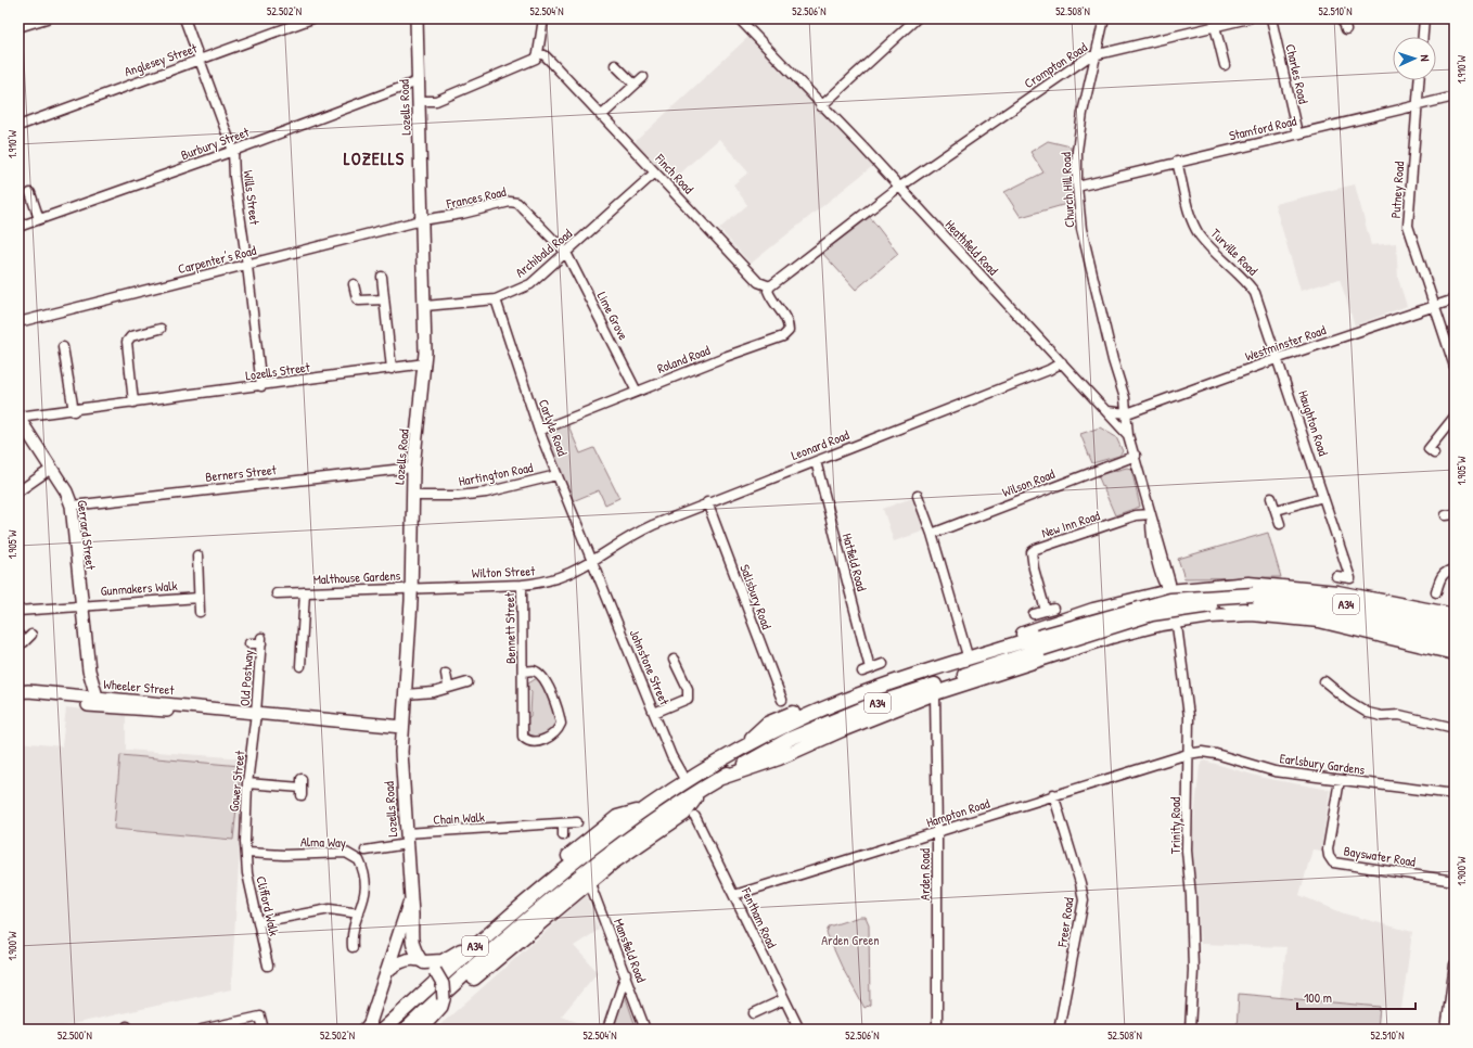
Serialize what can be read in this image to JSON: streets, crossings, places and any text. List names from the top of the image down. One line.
{"streets":{"highway":["A34"],"main road":["Lozells Road","Gerrard Street","Wheeler Street"],"street":["Anglesey Street","Crompton Road","Charles Road","Stamford Road","Burbury Street","Finch Road","Church Hill Road","Putney Road","Wills Street","Frances Road","Heathfield Road","Turville Road","Archibald Road","Carpenter's Road","Lime Grove","Westminster Road","Roland Road","Lozells Street","Haughton Road","Carlyle Road","Leonard Road","Berners Street","Hartington Road","Wilson Road","New Inn Road","Hatfield Road","Wilton Street","Malthouse Gardens","Gunmakers Walk","Salisbury Road","Bennett Street","Johnstone Street","Old Postway","Earlsbury Gardens","Gower Street","Hampton Road","Chain Walk","Trinity Road","Alma Way","Bayswater Road","Arden Road","Clifford Walk","Fentham Road","Freer Road","Mansfield Road"]},"crossings":[["Anglesey Street","Wills Street"],["Crompton Road","Church Hill Road"],["Crompton Road","Heathfield Road"],["Charles Road","Stamford Road"],["Lozells Road","Burbury Street"],["Lozells Road","Frances Road"],["Lozells Road","Archibald Road"],["Lozells Road","Carpenter's Road"],["Lozells Road","Lozells Street"],["Lozells Road","Berners Street"],["Lozells Road","Hartington Road"],["Lozells Road","Wilton Street"],["Lozells Road","Malthouse Gardens"],["Lozells Road","Wheeler Street"],["Lozells Road","Chain Walk"],["Stamford Road","Church Hill Road"],["Stamford Road","Putney Road"],["Stamford Road","Turville Road"],["Burbury Street","Wills Street"],["Finch Road","Archibald Road"],["Finch Road","Roland Road"],["Church Hill Road","Westminster Road"],["Putney Road","Westminster Road"],["Wills Street","Carpenter's Road"],["Wills Street","Lozells Street"],["Frances Road","Archibald Road"],["Frances Road","Carpenter's Road"],["Frances Road","Lime Grove"],["Heathfield Road","Westminster Road"],["Heathfield Road","Leonard Road"],["Heathfield Road","Wilson Road"],["Heathfield Road","New Inn Road"],["Heathfield Road","Trinity Road"],["Turville Road","Westminster Road"],["Turville Road","Haughton Road"],["Archibald Road","Lime Grove"],["Archibald Road","Carlyle Road"],["Lime Grove","Roland Road"],["Westminster Road","Haughton Road"],["Roland Road","Carlyle Road"],["Lozells Street","Gerrard Street"],["Carlyle Road","Leonard Road"],["Carlyle Road","Hartington Road"],["Carlyle Road","Wilton Street"],["Carlyle Road","Johnstone Street"],["Leonard Road","Hatfield Road"],["Leonard Road","Wilton Street"],["Leonard Road","Salisbury Road"],["Leonard Road","Johnstone Street"],["Berners Street","Gerrard Street"],["Gerrard Street","Gunmakers Walk"],["Gerrard Street","Wheeler Street"],["Wilton Street","Malthouse Gardens"],["Wilton Street","Bennett Street"],["Wilton Street","Johnstone Street"],["A34","Johnstone Street"],["Old Postway","Wheeler Street"],["Old Postway","Gower Street"],["Wheeler Street","Gower Street"],["Earlsbury Gardens","Hampton Road"],["Earlsbury Gardens","Trinity Road"],["Earlsbury Gardens","Bayswater Road"],["Gower Street","Alma Way"],["Gower Street","Clifford Walk"],["Hampton Road","Trinity Road"],["Hampton Road","Arden Road"],["Hampton Road","Fentham Road"],["Hampton Road","Freer Road"],["Alma Way","Clifford Walk"]],"districts":["LOZELLS"],"parks":["Arden Green"],"scale_bar":"100 m","north":"right","coordinates":["52.502°N","52.504°N","52.506°N","52.508°N","52.510°N","1.910°W","1.905°W","1.900°W","52.500°N"]}
